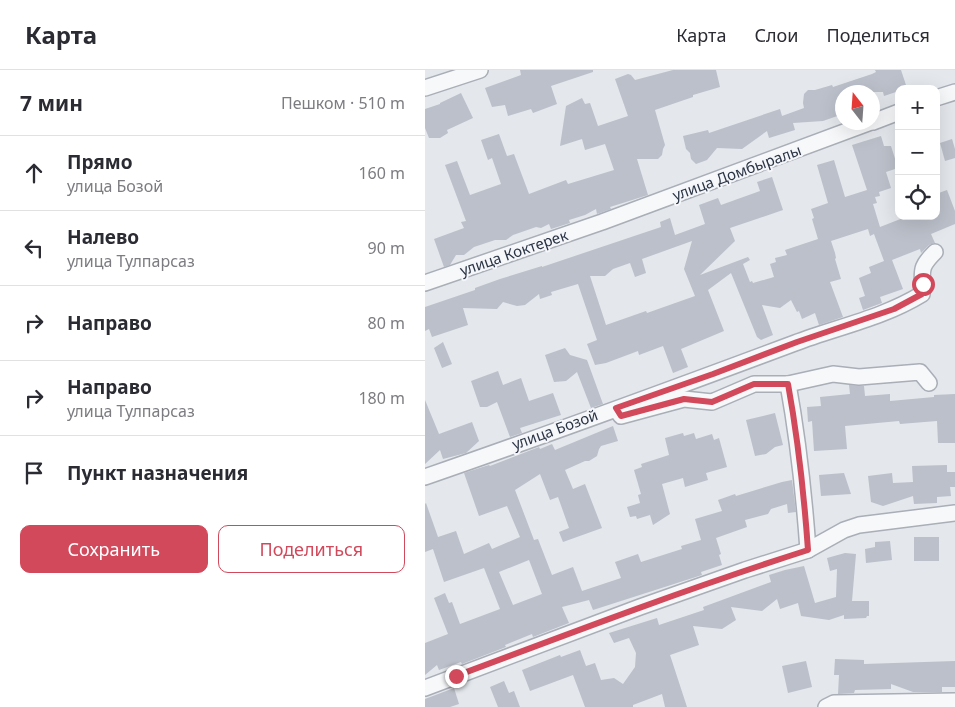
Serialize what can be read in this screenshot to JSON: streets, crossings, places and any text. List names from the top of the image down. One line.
{"streets":{"street":["улица Домбыралы","улица Коктерек","улица Бозой"]},"crossings":[["улица Домбыралы","улица Коктерек"]],"north":"top","page":{"header":"Карта","nav":["Карта","Слои","Поделиться"],"heading":["7 мин","Пешком · 510 m"],"map_buttons":["+","−"],"list":[["Прямо","улица Бозой","160 m"],["Налево","улица Тулпарсаз","90 m"],["Направо","80 m"],["Направо","улица Тулпарсаз","180 m"],"Пункт назначения"],"buttons":["Сохранить","Поделиться"]}}
